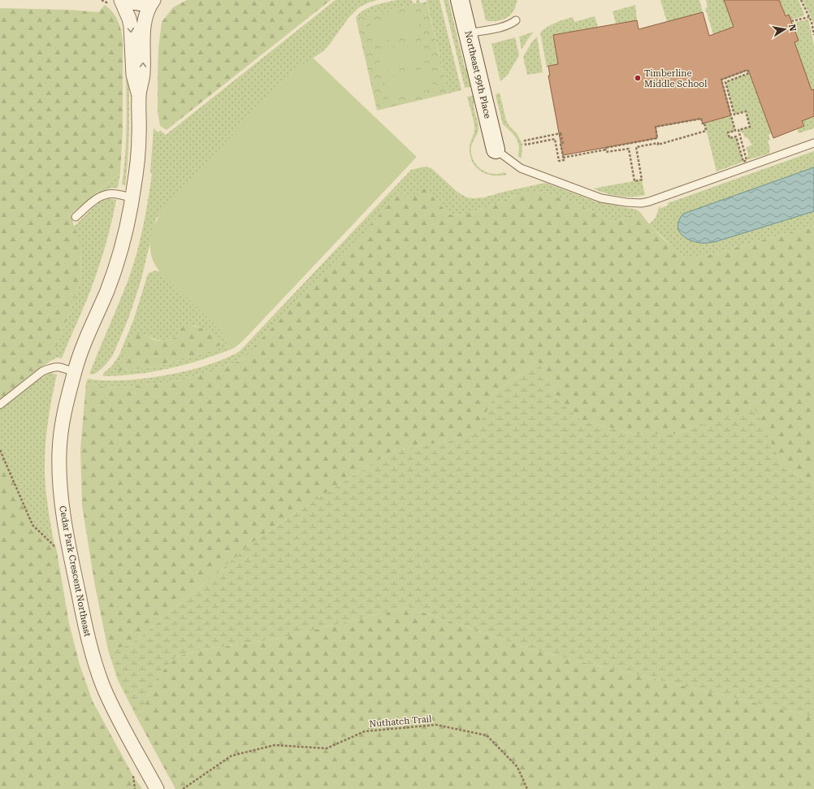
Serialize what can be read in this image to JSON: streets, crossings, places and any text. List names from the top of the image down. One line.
{"streets":{"street":["Northeast 99th Place","Cedar Park Crescent Northeast"],"path":["Nuthatch Trail"]},"places":["Timberline Middle School"],"north":"right"}
